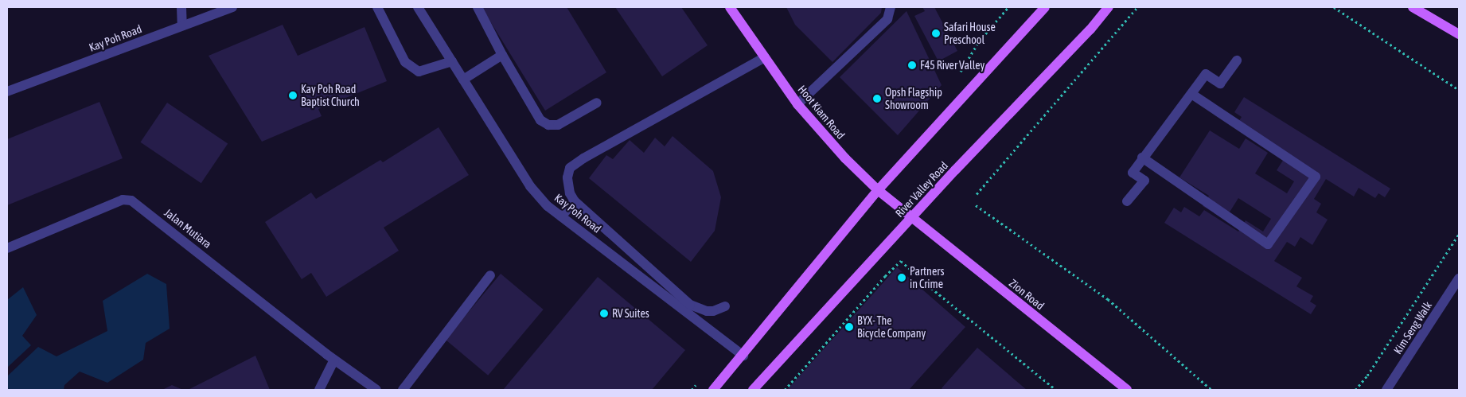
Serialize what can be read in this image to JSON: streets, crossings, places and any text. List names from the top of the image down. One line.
{"streets":{"main road":["Hoot Kiam Road","River Valley Road","Zion Road"],"street":["Kay Poh Road","Jalan Mutiara","Kim Seng Walk"]},"crossings":[["Hoot Kiam Road","River Valley Road"],["Hoot Kiam Road","Zion Road"],["River Valley Road","Zion Road"]],"places":["Safari House Preschool","F45 River Valley","Kay Poh Road Baptist Church","Opsh Flagship Showroom","Partners in Crime","RV Suites","BYX- The Bicycle Company"]}
